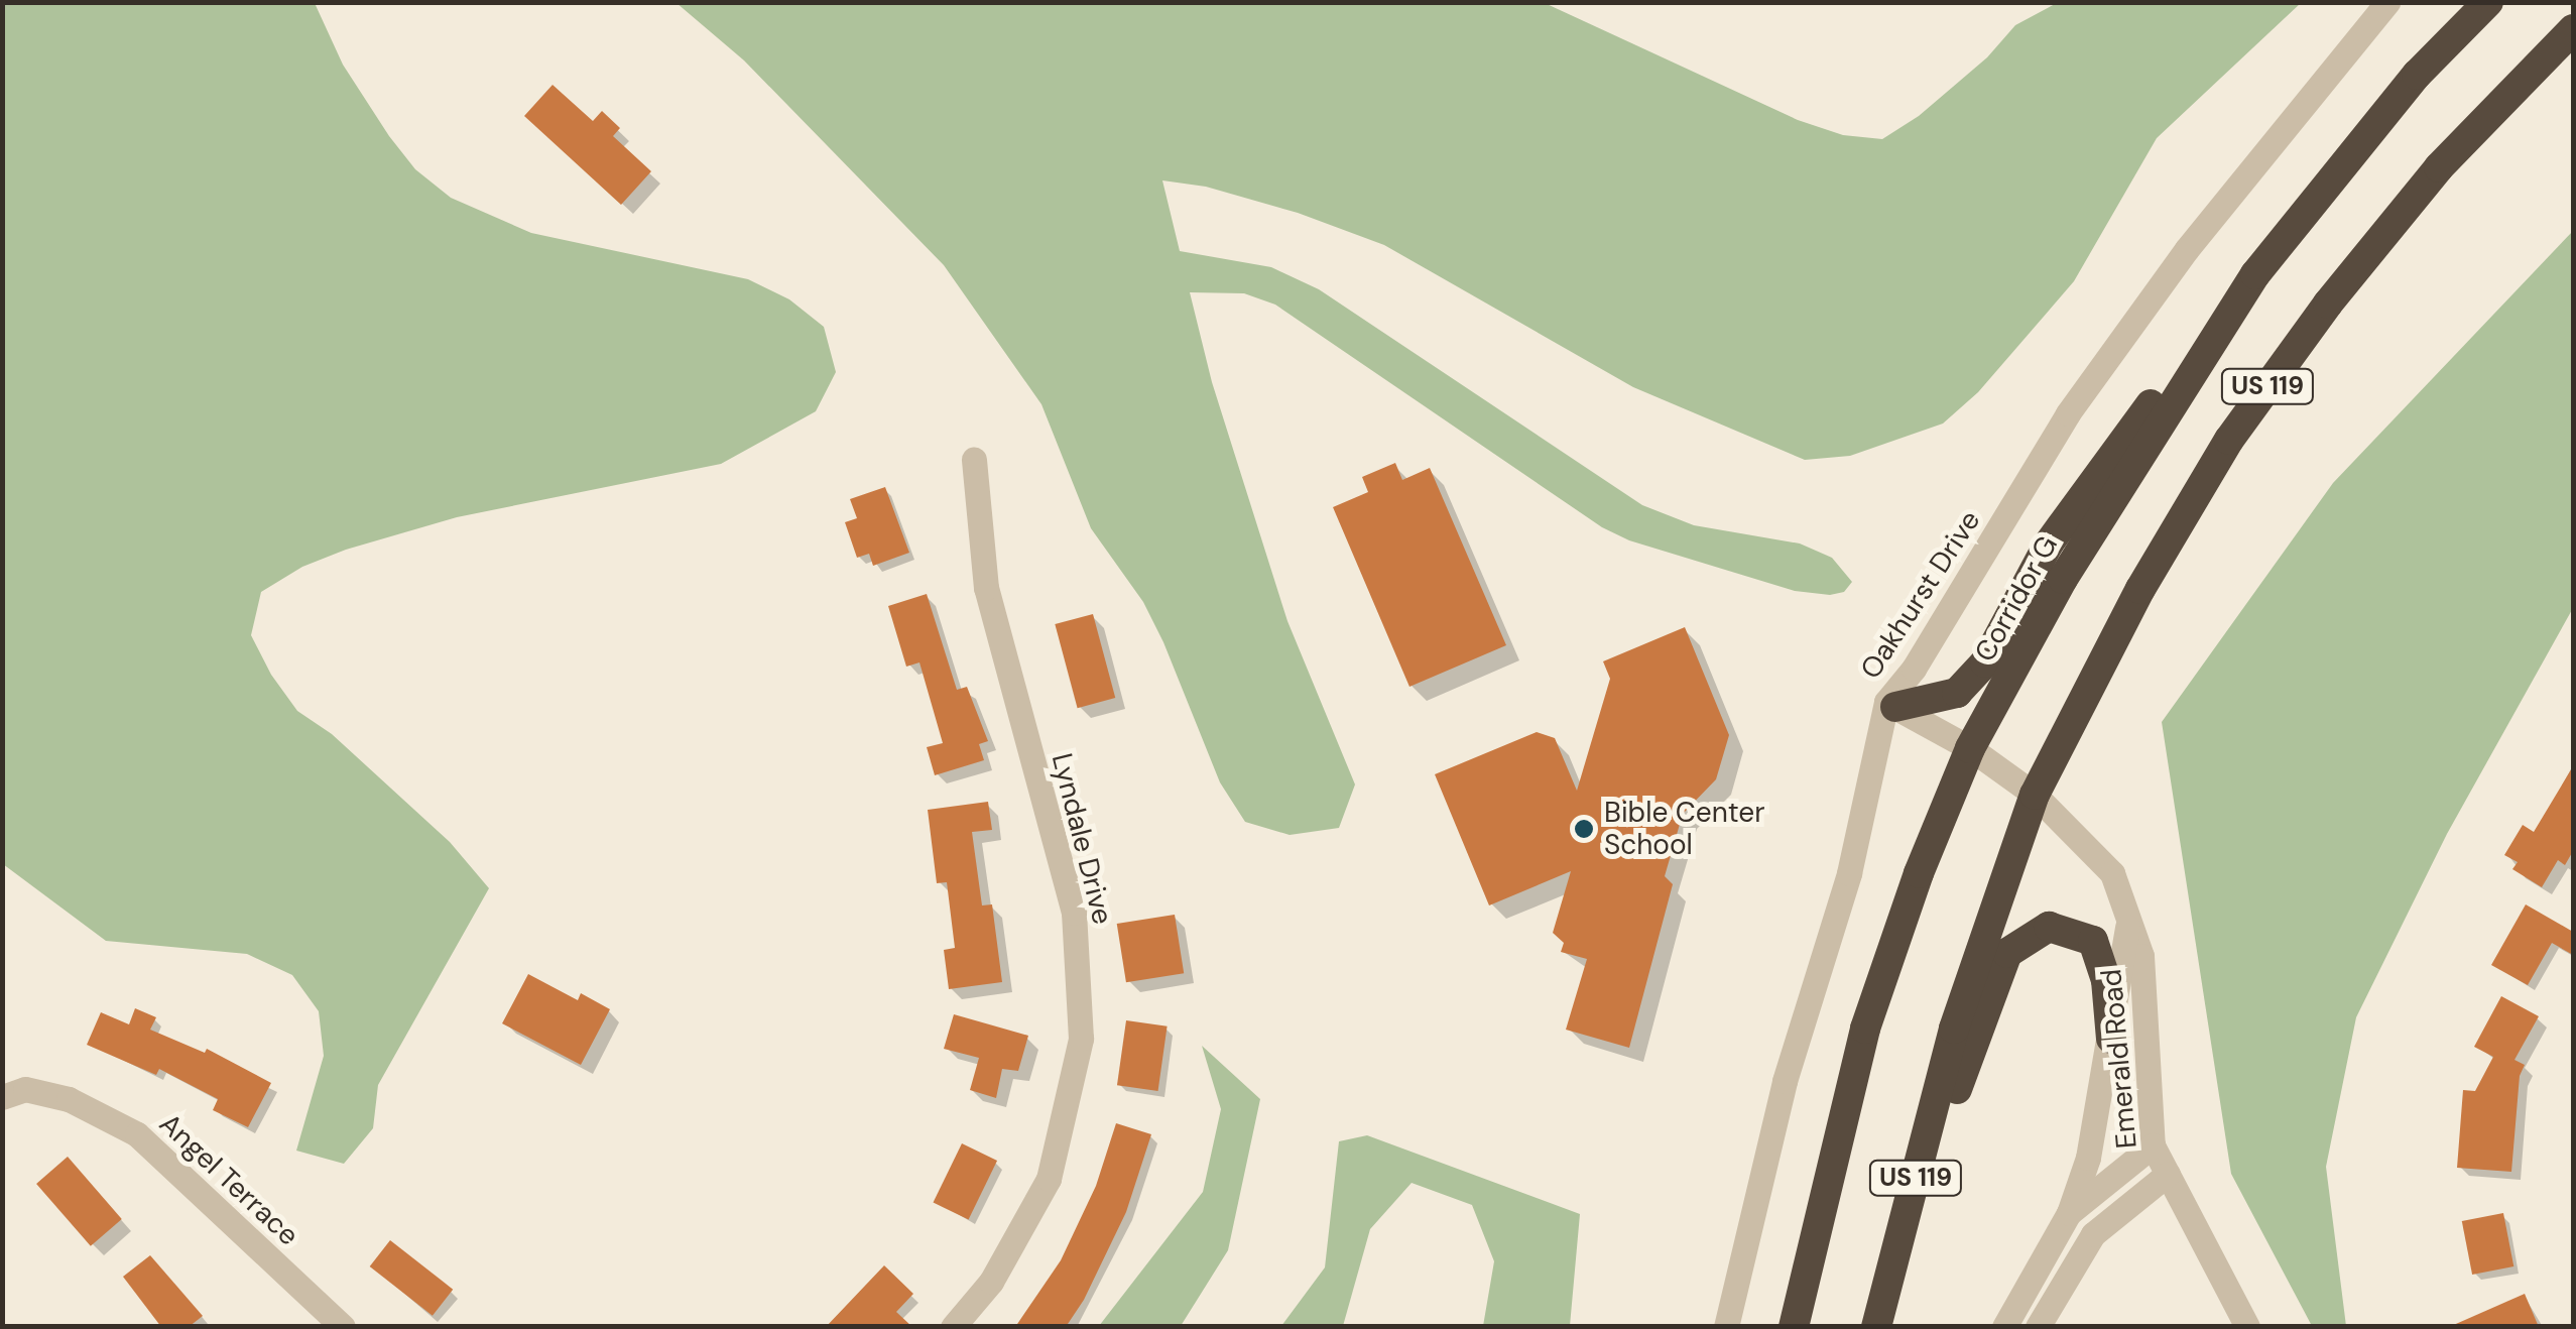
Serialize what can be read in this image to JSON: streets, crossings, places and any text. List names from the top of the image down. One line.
{"streets":{"highway":["US 119","Corridor G"],"street":["Oakhurst Drive","Lyndale Drive","Emerald Road","Angel Terrace"]},"crossings":[["US 119","Emerald Road"],["Oakhurst Drive","Emerald Road"],["Corridor G","Emerald Road"]],"places":["Bible Center School"]}
